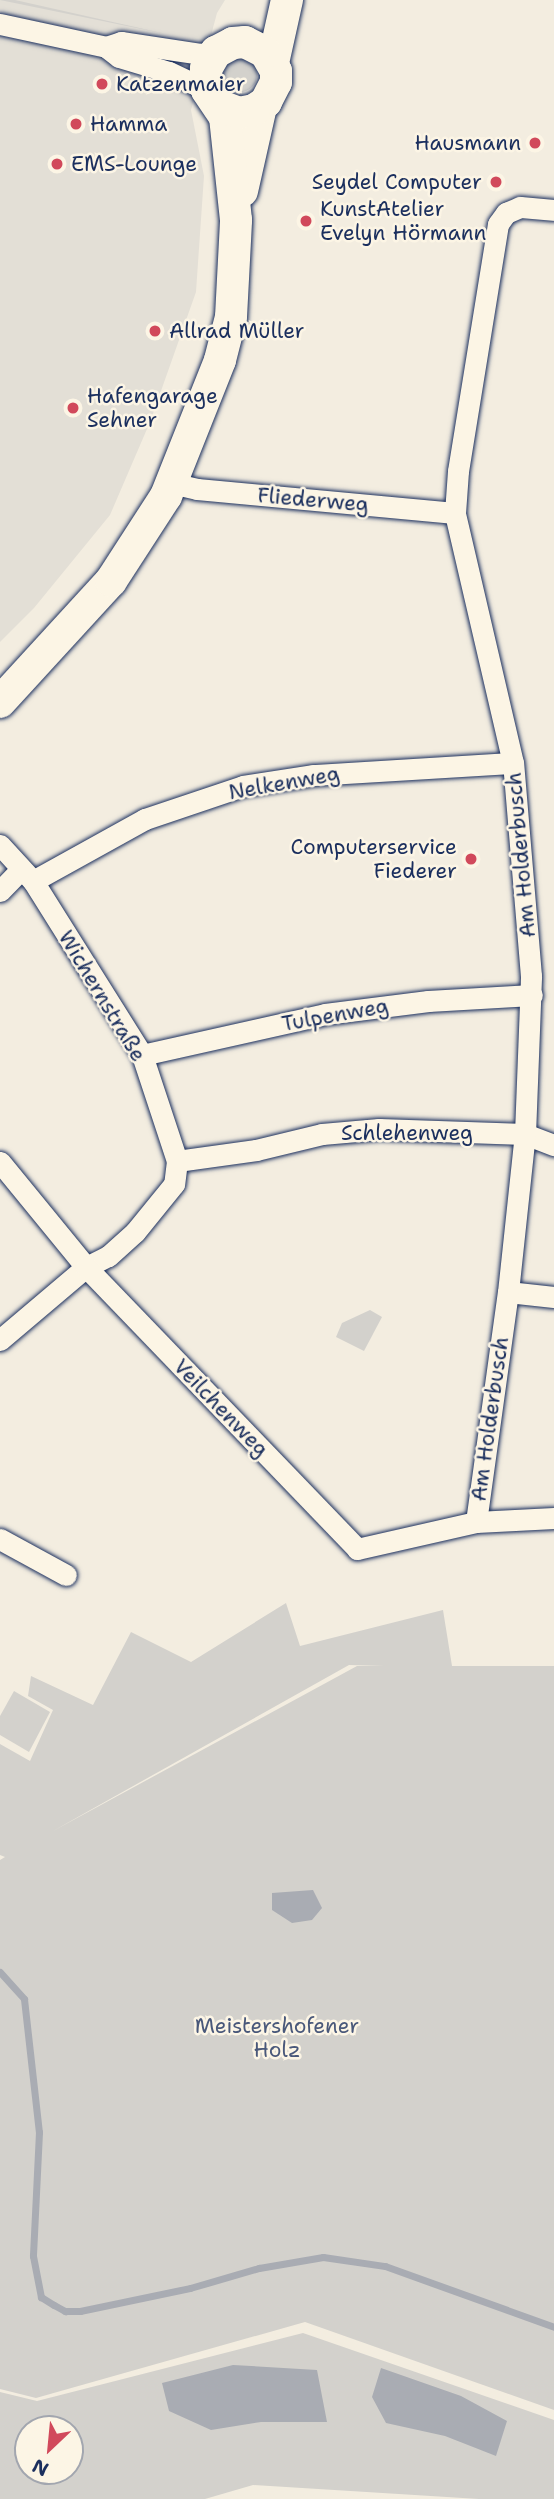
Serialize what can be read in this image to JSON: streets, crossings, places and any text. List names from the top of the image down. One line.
{"streets":{"street":["Fliederweg","Nelkenweg","Am Holderbusch","Wichernstraße","Tulpenweg","Schlehenweg","Veilchenweg"]},"crossings":[["Fliederweg","Am Holderbusch"],["Nelkenweg","Am Holderbusch"],["Nelkenweg","Wichernstraße"],["Am Holderbusch","Tulpenweg"],["Am Holderbusch","Schlehenweg"],["Am Holderbusch","Veilchenweg"],["Wichernstraße","Tulpenweg"],["Wichernstraße","Schlehenweg"]],"parks":["Meistershofener Holz"],"places":["Katzenmaier","Hamma","Hausmann","EMS-Lounge","Seydel Computer","KunstAtelier Evelyn Hörmann","Allrad Müller","Hafengarage Sehner","Computerservice Fiederer"],"north":"bottom left"}
